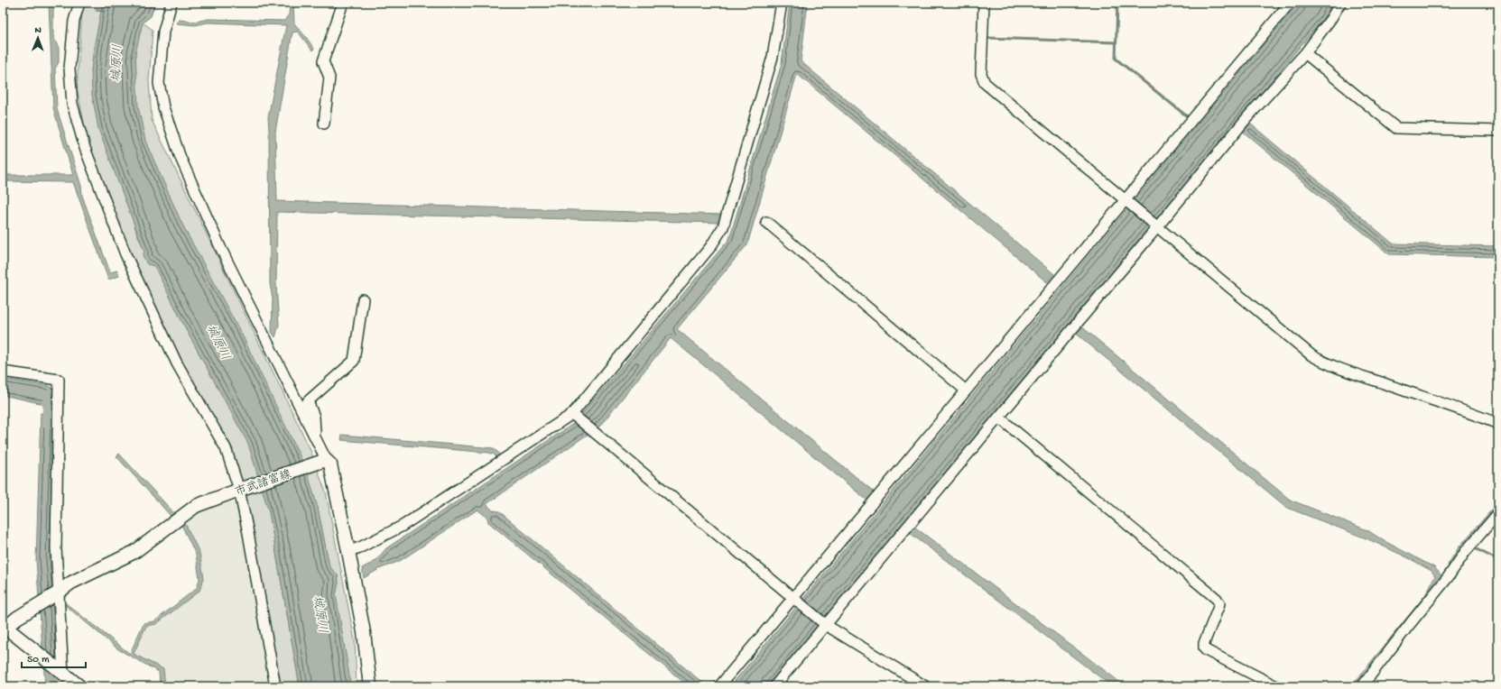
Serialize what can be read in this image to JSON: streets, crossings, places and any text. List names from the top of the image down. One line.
{"streets":{"main road":["市武諸富線"]},"water":["城原川"],"scale_bar":"50 m","north":"top"}
